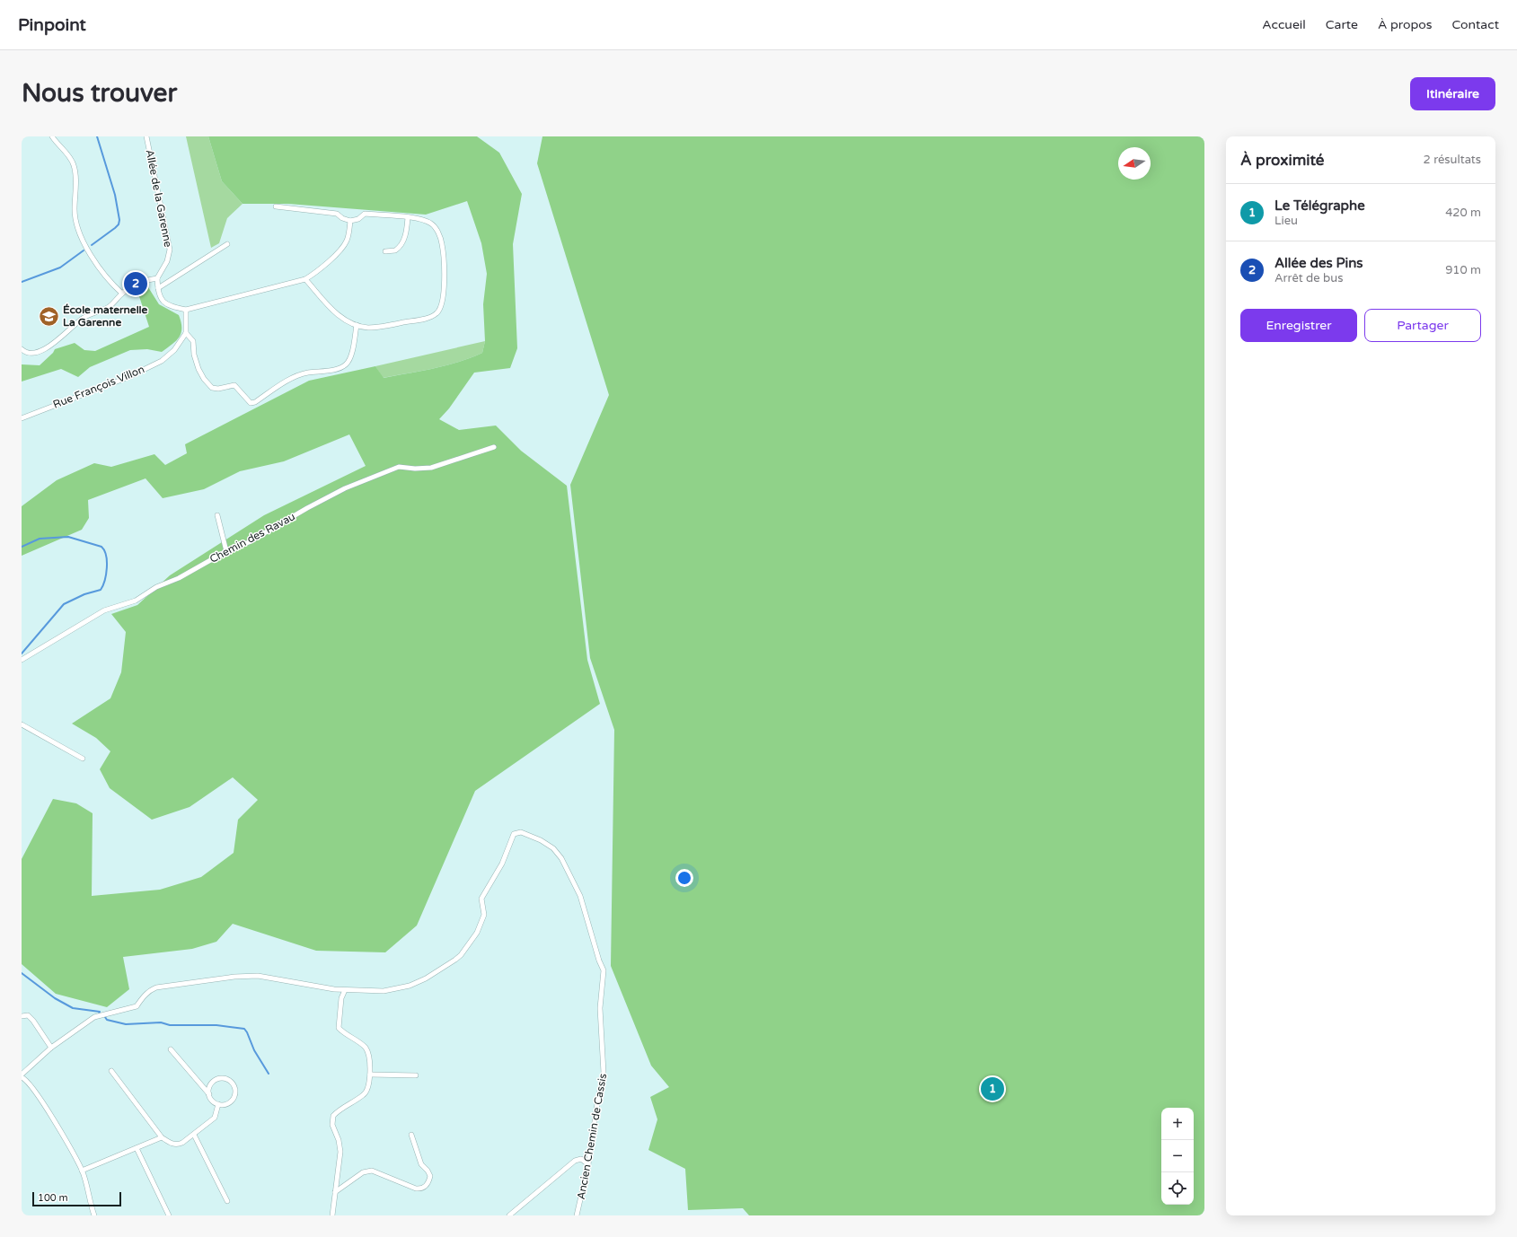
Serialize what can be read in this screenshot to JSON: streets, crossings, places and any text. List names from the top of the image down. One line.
{"streets":{"street":["Allée de la Garenne","Rue François Villon","Chemin des Ravau","Ancien Chemin de Cassis"]},"places":{"school or university":["École maternelle La Garenne"]},"scale_bar":"100 m","north":"left","page":{"header":"Pinpoint","nav":["Accueil","Carte","À propos","Contact"],"buttons":["Itinéraire",["Enregistrer","Partager"]],"title":"Nous trouver","heading":["À proximité","2 résultats"],"list":[{"mark":"1","name":"Le Télégraphe","note":"Lieu","value":"420 m"},{"mark":"2","name":"Allée des Pins","note":"Arrêt de bus","value":"910 m"}],"pins":["2","1"],"map_buttons":["+","−"],"scale":"100 m"}}
